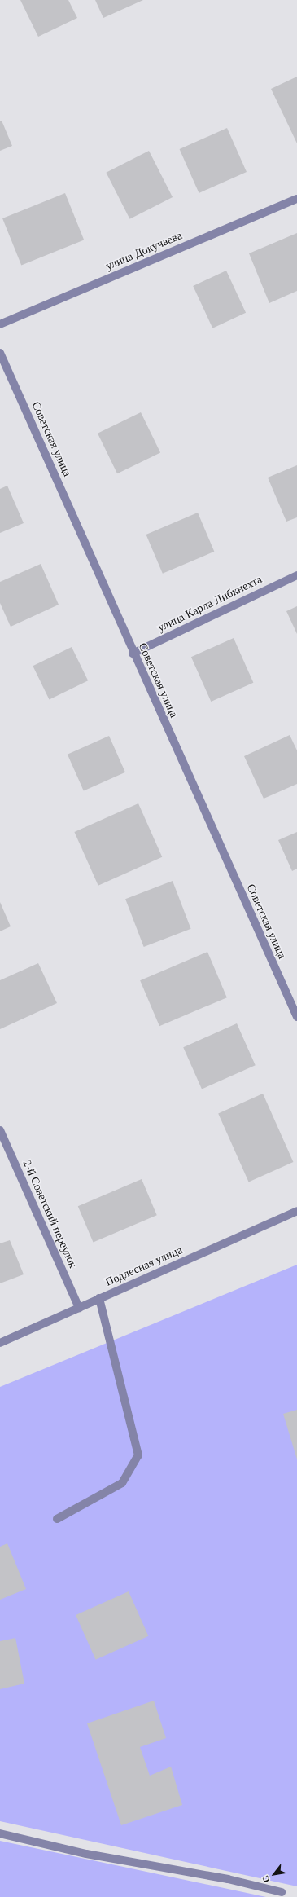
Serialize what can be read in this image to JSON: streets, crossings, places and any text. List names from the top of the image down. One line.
{"streets":{"street":["улица Докучаева","Советская улица","улица Карла Либкнехта","2-й Советский переулок","Подлесная улица"]},"crossings":[["Советская улица","улица Карла Либкнехта"],["2-й Советский переулок","Подлесная улица"]],"north":"bottom left"}
